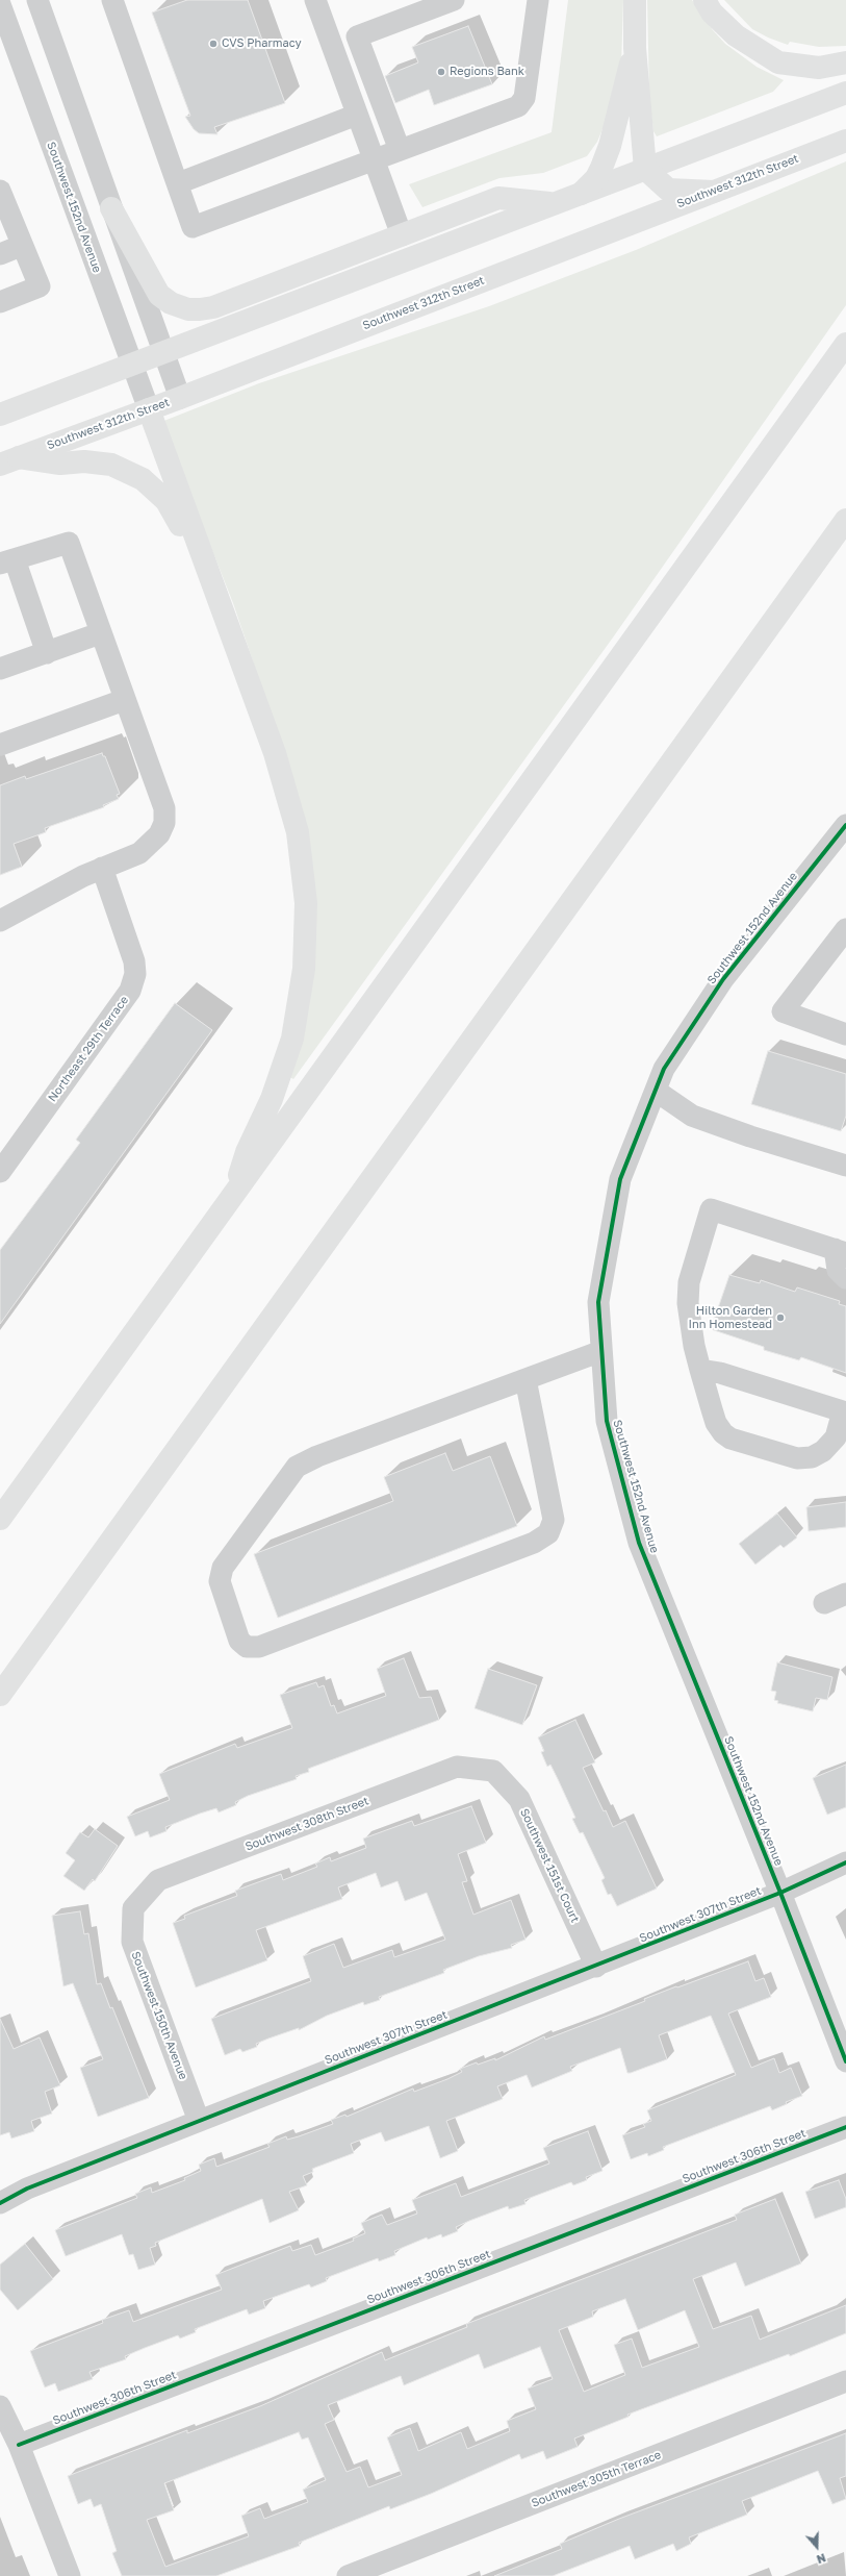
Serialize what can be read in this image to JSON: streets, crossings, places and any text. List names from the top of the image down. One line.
{"streets":{"main road":["Southwest 312th Street"],"street":["Southwest 152nd Avenue","Northeast 29th Terrace","Southwest 308th Street","Southwest 151st Court","Southwest 307th Street","Southwest 150th Avenue","Southwest 306th Street","Southwest 305th Terrace"]},"crossings":[["Southwest 312th Street","Southwest 152nd Avenue"],["Southwest 152nd Avenue","Southwest 307th Street"],["Southwest 308th Street","Southwest 151st Court"],["Southwest 308th Street","Southwest 150th Avenue"],["Southwest 151st Court","Southwest 307th Street"],["Southwest 307th Street","Southwest 150th Avenue"]],"places":["CVS Pharmacy","Regions Bank","Hilton Garden Inn Homestead"],"north":"bottom"}
